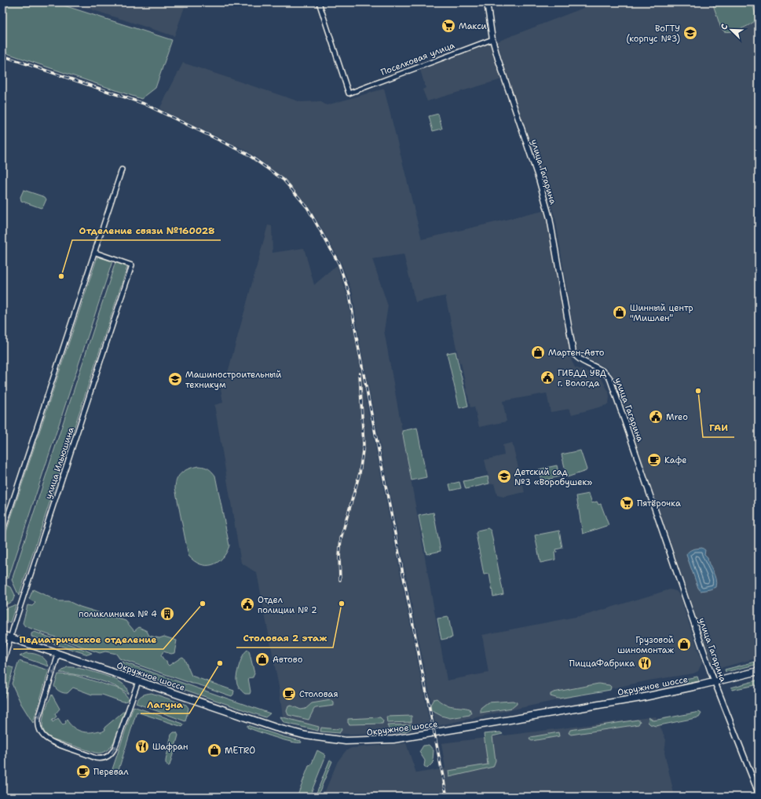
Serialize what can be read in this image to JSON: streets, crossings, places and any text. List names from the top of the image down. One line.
{"streets":{"main road":["Окружное шоссе"],"street":["Поселковая улица","улица Гагарина","улица Ильюшина"]},"crossings":[["Поселковая улица","улица Гагарина"],["улица Гагарина","Окружное шоссе"],["улица Ильюшина","Окружное шоссе"]],"places":{"supermarket":["Макси","Пятёрочка"],"school or university":["ВоГТУ (корпус №3)","Машиностроительный техникум","Детский сад №3 «Воробушек»"],"other":["Отделение связи №160028","ГАИ","Педиатрическое отделение","Столовая 2 этаж","Лагуна"],"shop":["Шинный центр \"Мишлен\"","Мартен-Авто","Грузовой шиномонтаж","Автово","METRO"],"public building":["ГИБДД УВД г. Вологда","Mreo","Отдел полиции № 2"],"cafe":["Кафе","Столовая","Перевал"],"building":["поликлиника № 4"],"restaurant":["ПиццаФабрика","Шафран"]},"north":"top left"}
